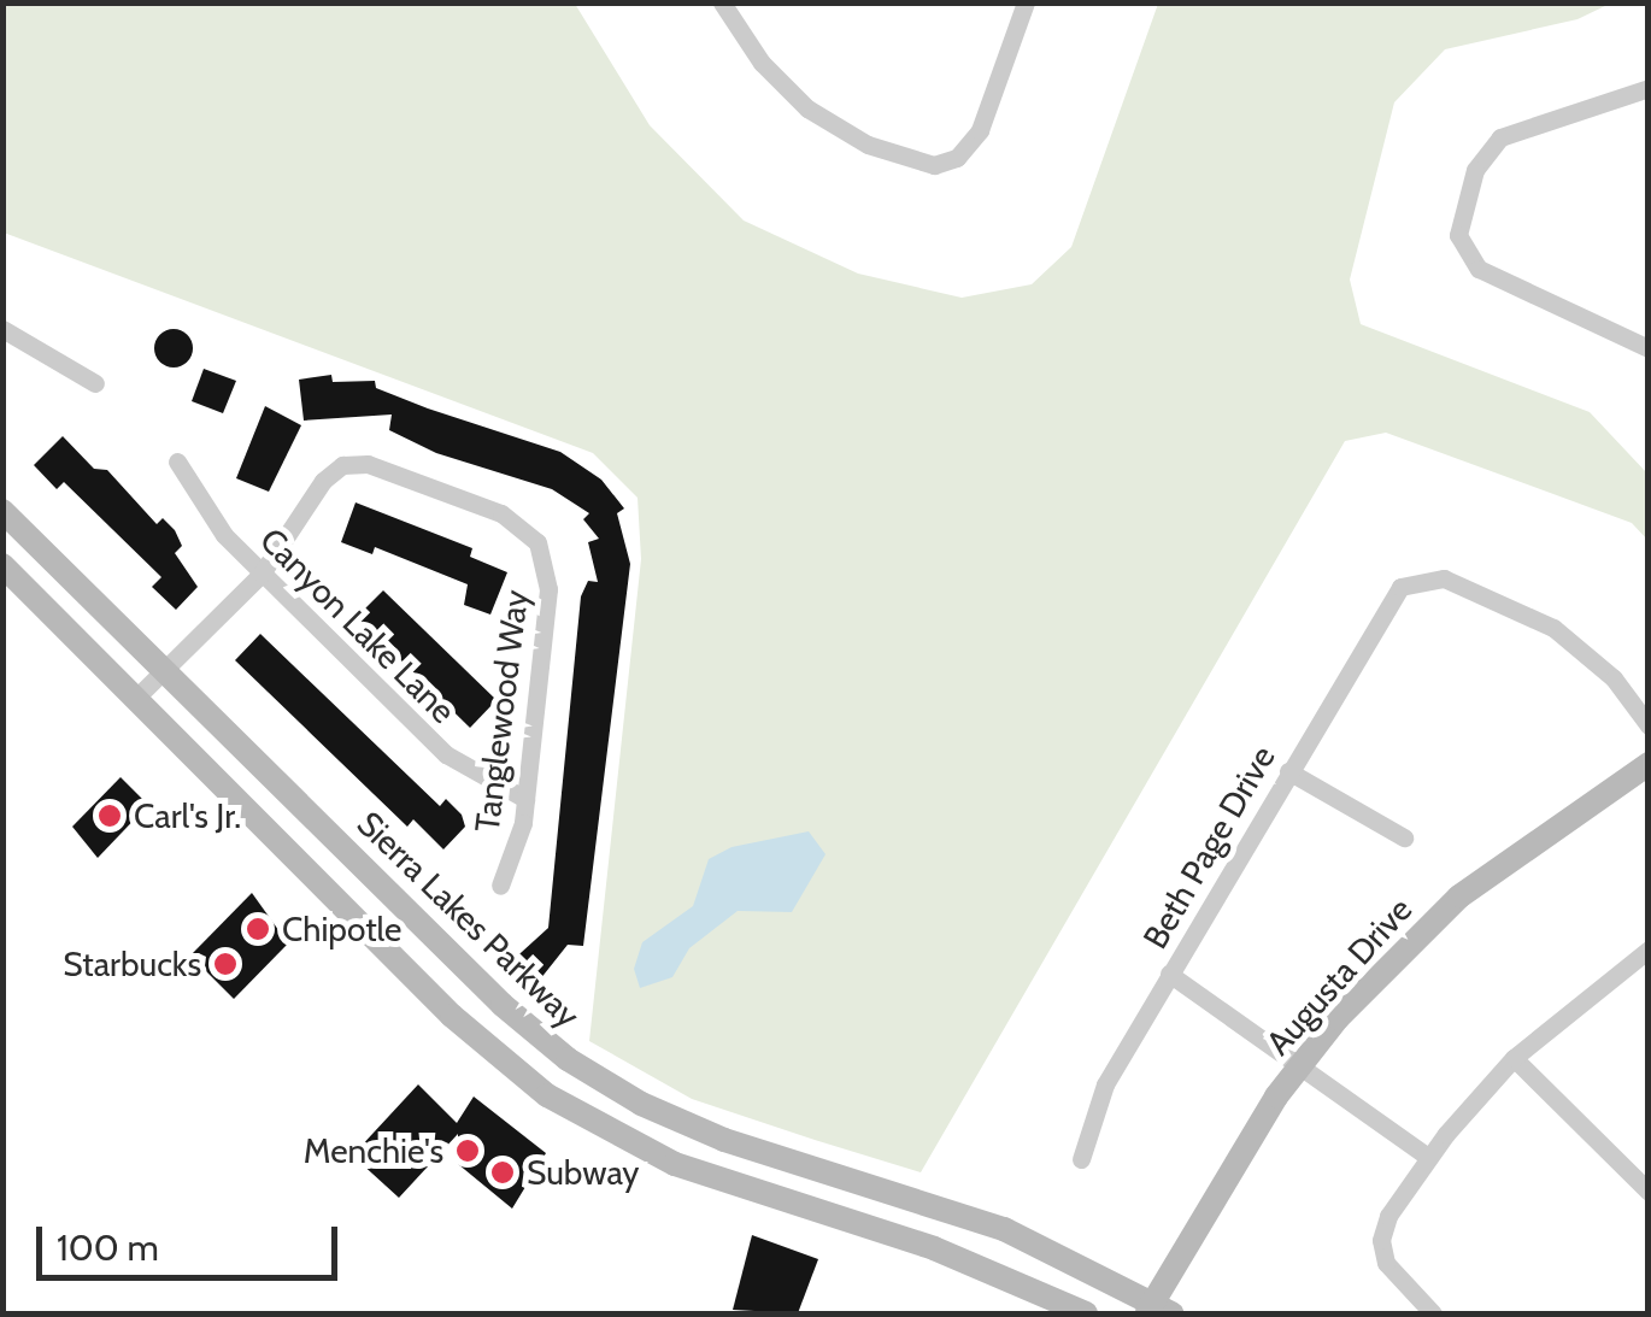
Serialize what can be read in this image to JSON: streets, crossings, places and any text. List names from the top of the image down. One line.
{"streets":{"street":["Canyon Lake Lane","Tanglewood Way","Beth Page Drive","Sierra Lakes Parkway","Augusta Drive"]},"crossings":[["Canyon Lake Lane","Tanglewood Way"],["Sierra Lakes Parkway","Augusta Drive"]],"places":["Carl's Jr.","Chipotle","Starbucks","Menchie's","Subway"],"scale_bar":"100 m"}
